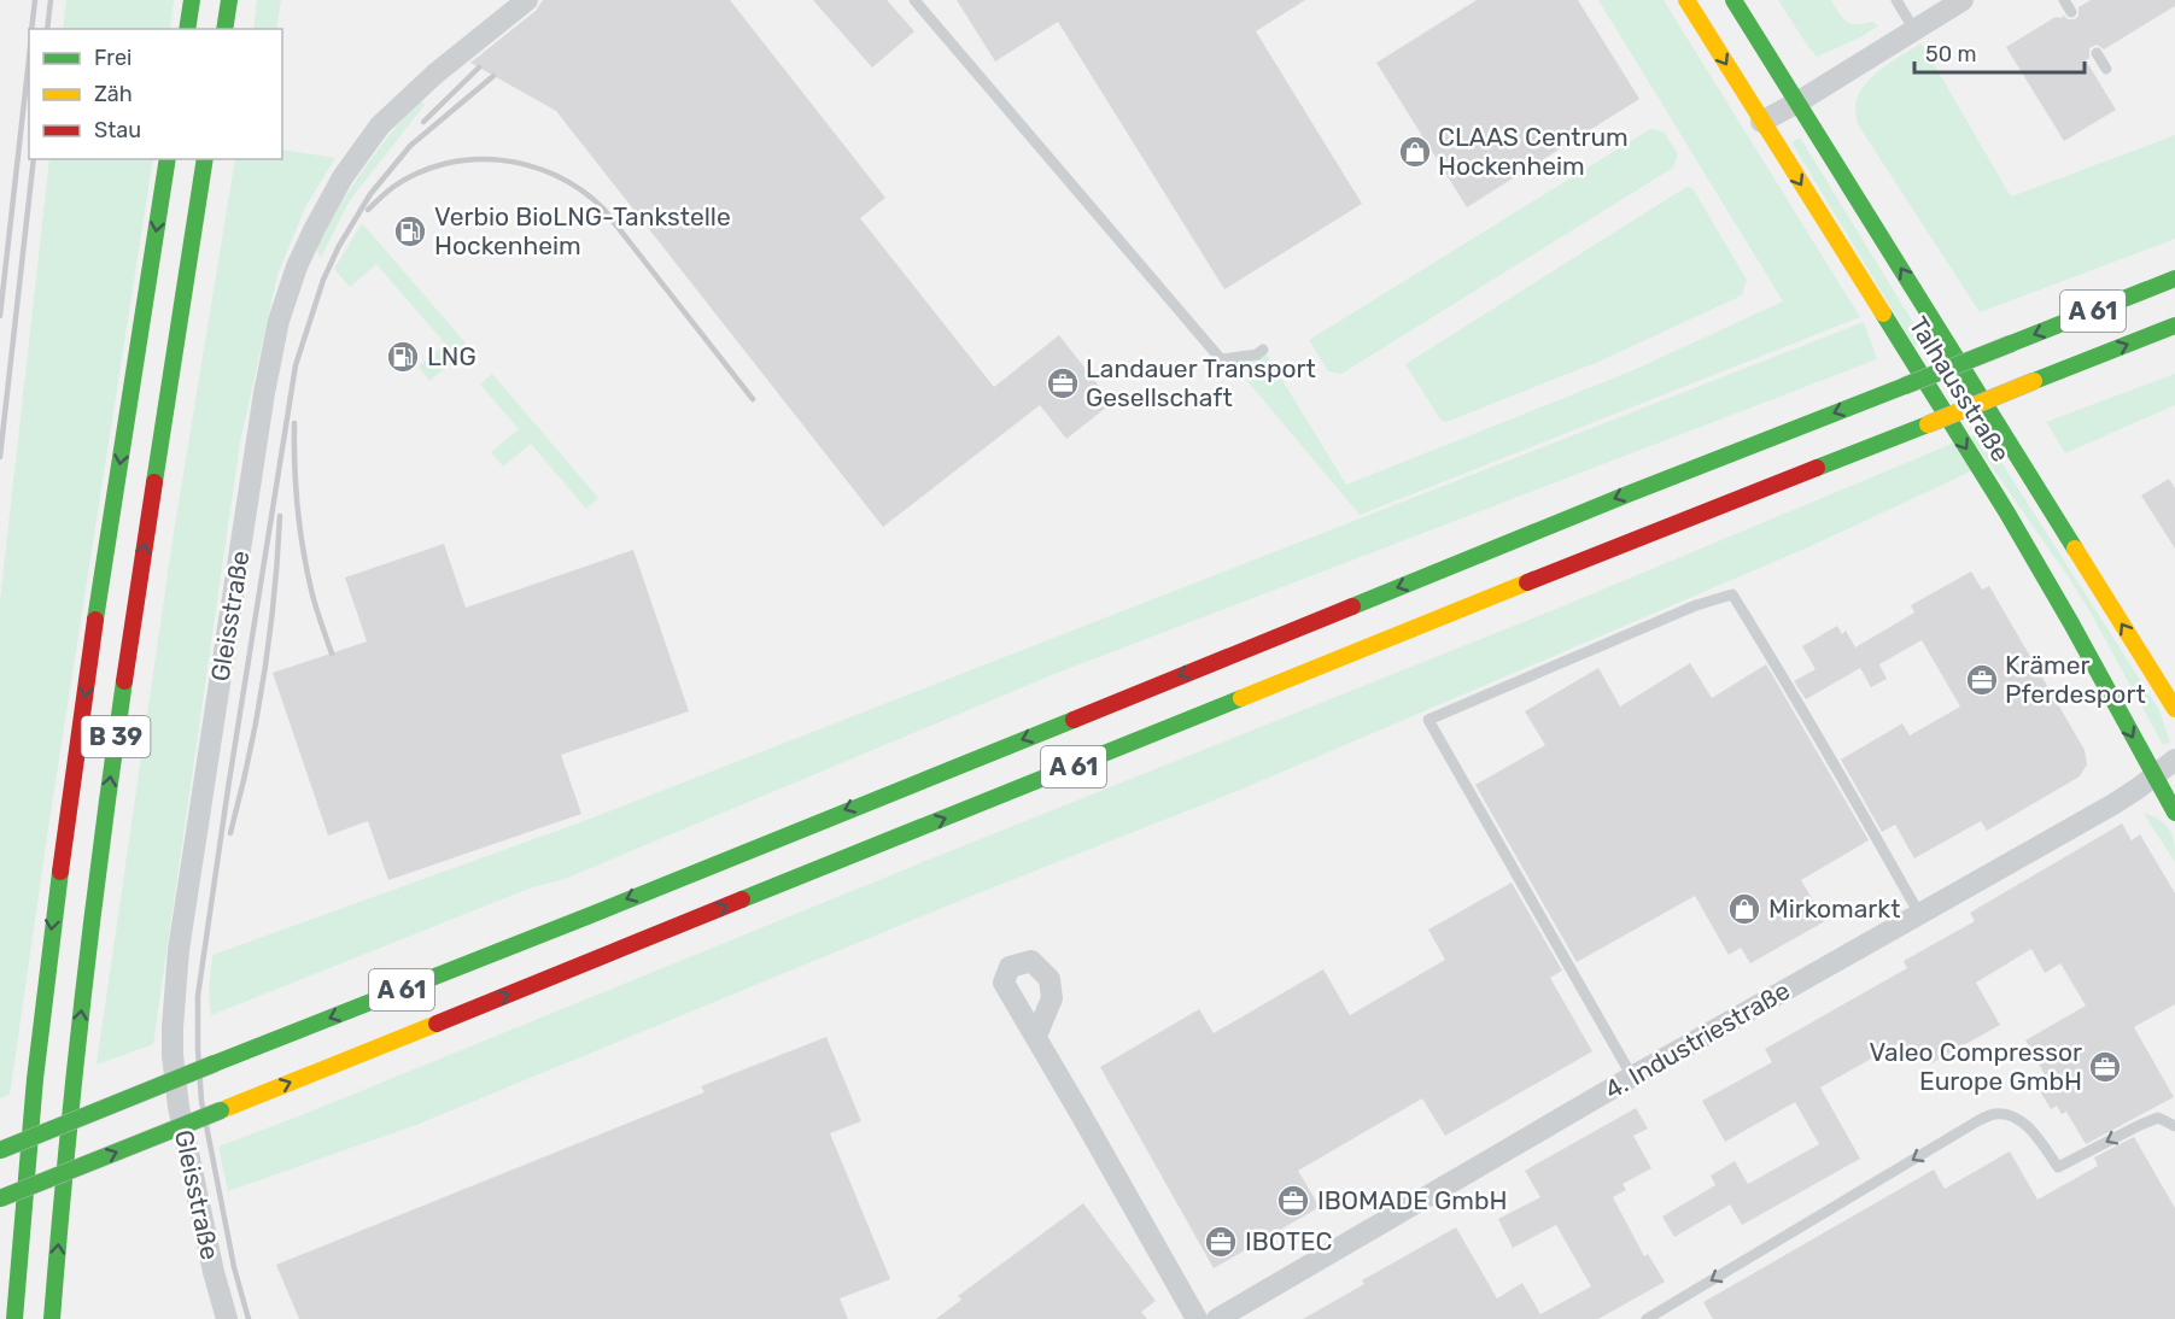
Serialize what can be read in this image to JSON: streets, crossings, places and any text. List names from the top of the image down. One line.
{"streets":{"main road":["A 61","Talhausstraße","B 39"],"street":["Gleisstraße","4. Industriestraße"]},"crossings":[["Talhausstraße","4. Industriestraße"]],"places":{"shop":["CLAAS Centrum Hockenheim","Mirkomarkt"],"fuel station":["Verbio BioLNG-Tankstelle Hockenheim","LNG"],"office":["Landauer Transport Gesellschaft","Krämer Pferdesport","Valeo Compressor Europe GmbH","IBOMADE GmbH","IBOTEC"]},"legend":["Frei","Zäh","Stau"],"scale_bar":"50 m"}
